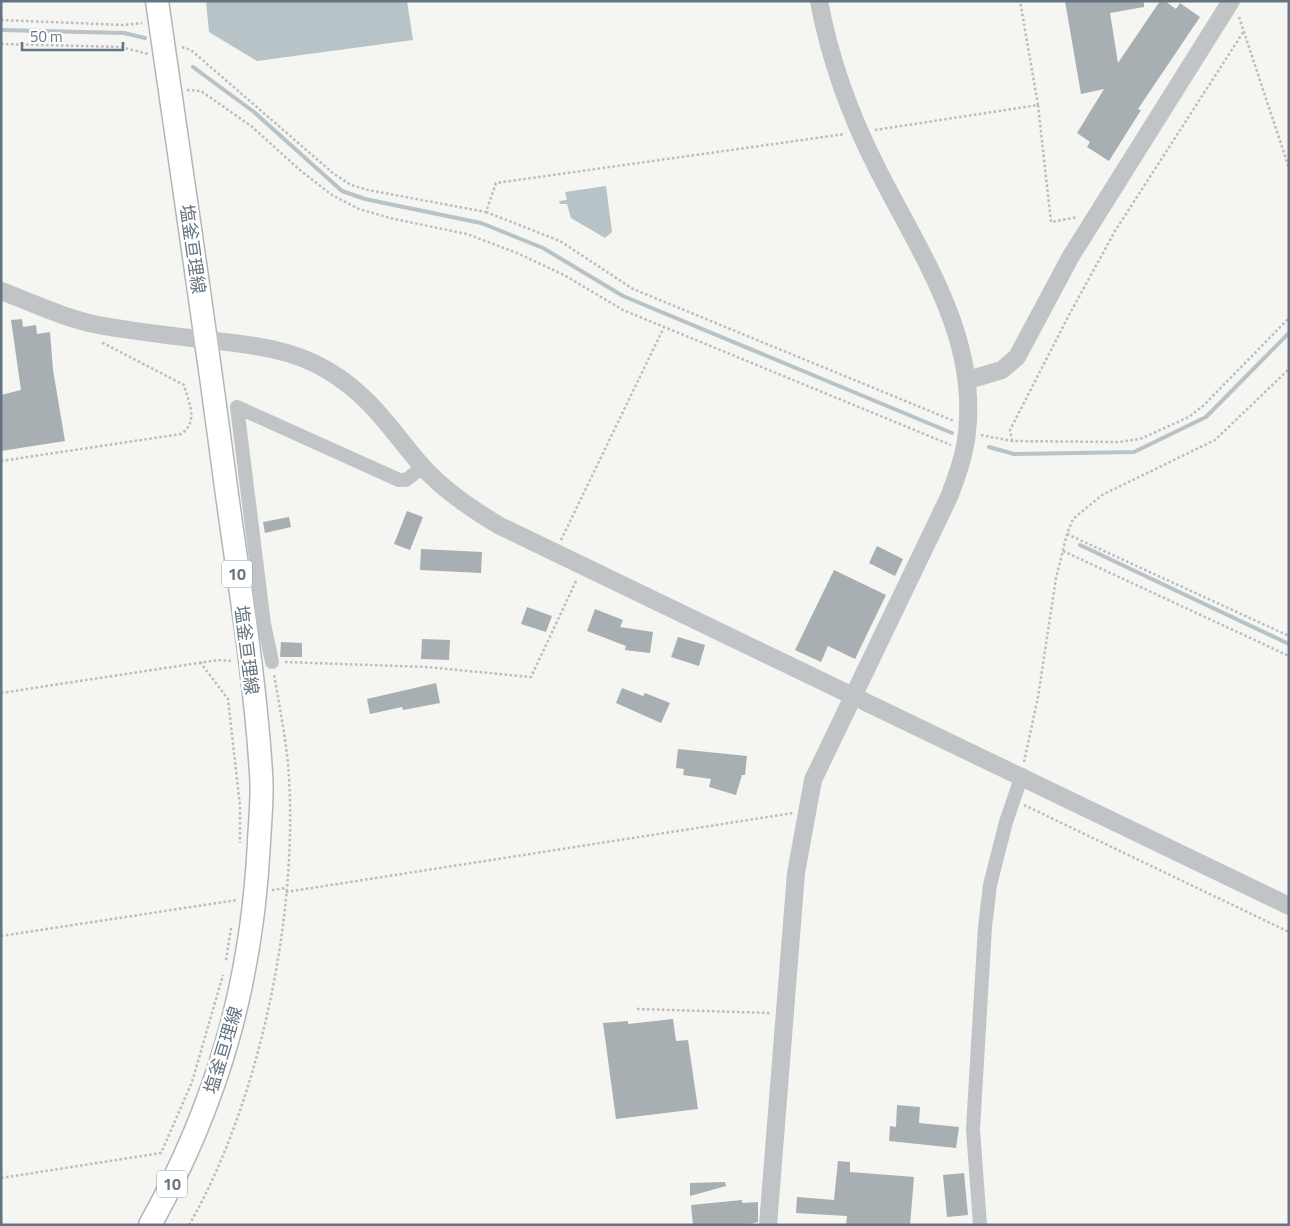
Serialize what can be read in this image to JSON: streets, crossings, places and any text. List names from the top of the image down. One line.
{"streets":{"main road":["塩釜亘理線","10"]},"scale_bar":"50 m"}
